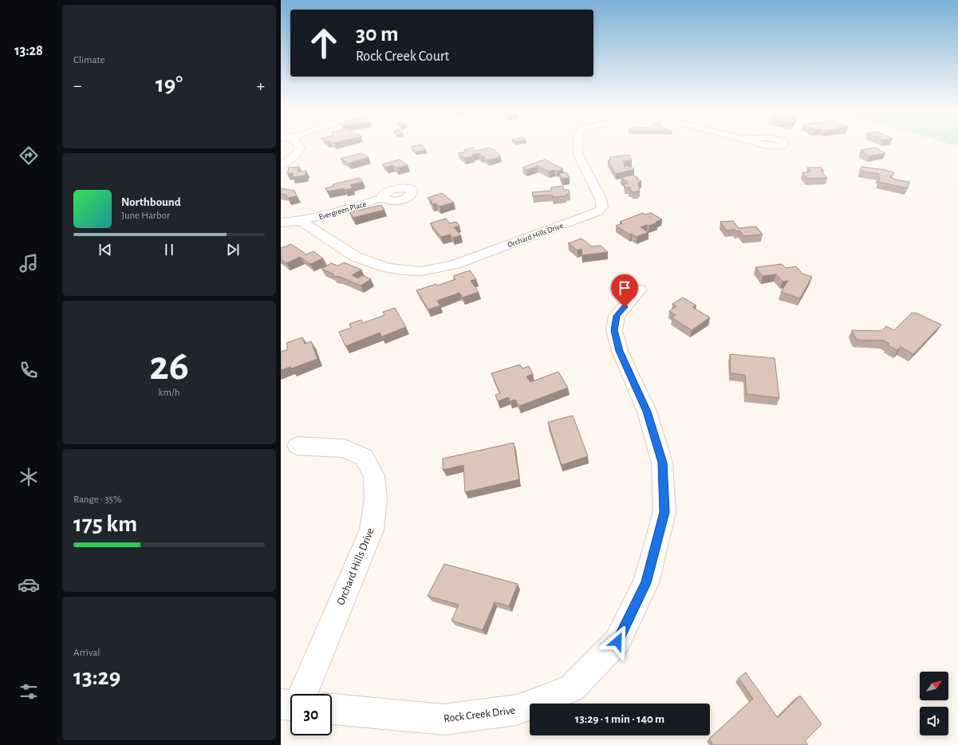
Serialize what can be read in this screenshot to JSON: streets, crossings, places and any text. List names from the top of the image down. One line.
{"streets":{"street":["Evergreen Place","Orchard Hills Drive","Rock Creek Drive"]},"crossings":[["Evergreen Place","Orchard Hills Drive"]],"north":"top right","page":{"tabs":"13:28","tile":["Climate",["26","km/h"],["Range · 35%","175 km"],["Arrival","13:29"]],"turn":["30 m","Rock Creek Court"],"heat":["−","19°","+"],"song":["Northbound","June Harbor"],"limit":"30","trip":"13:29 · 1 min · 140 m"}}
